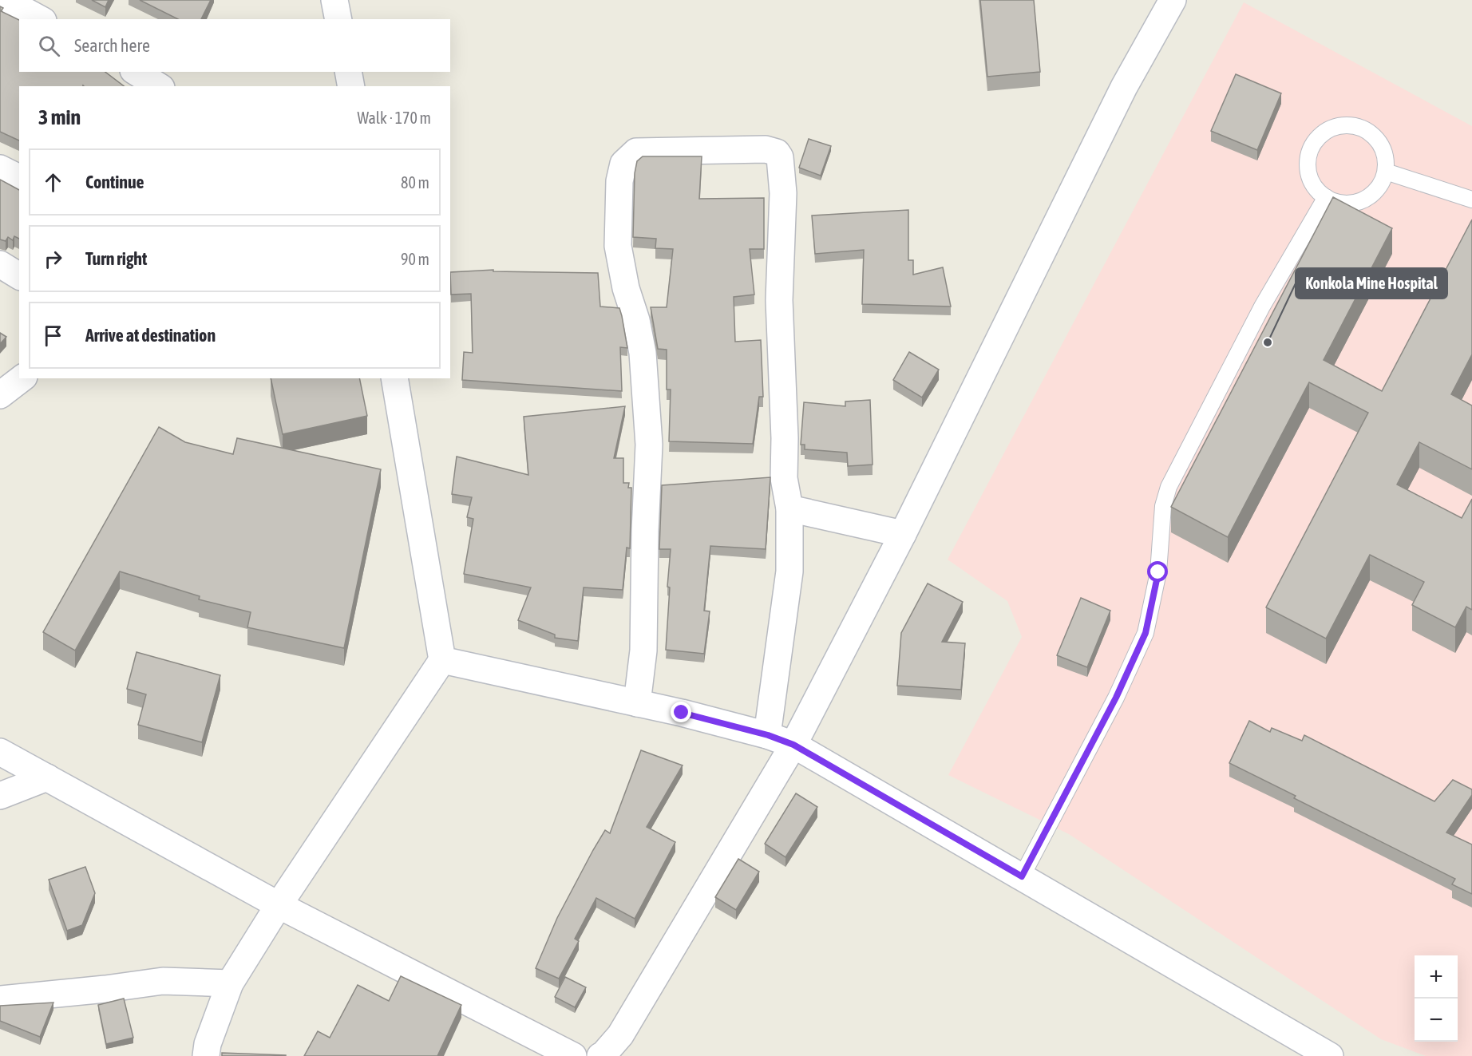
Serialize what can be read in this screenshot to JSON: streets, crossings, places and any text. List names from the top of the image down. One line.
{"places":["Konkola Mine Hospital"],"page":{"search":"Search here","heading":["3 min","Walk · 170 m"],"list":[["Continue","80 m"],["Turn right","90 m"],"Arrive at destination"],"map_buttons":["+","−"]}}
